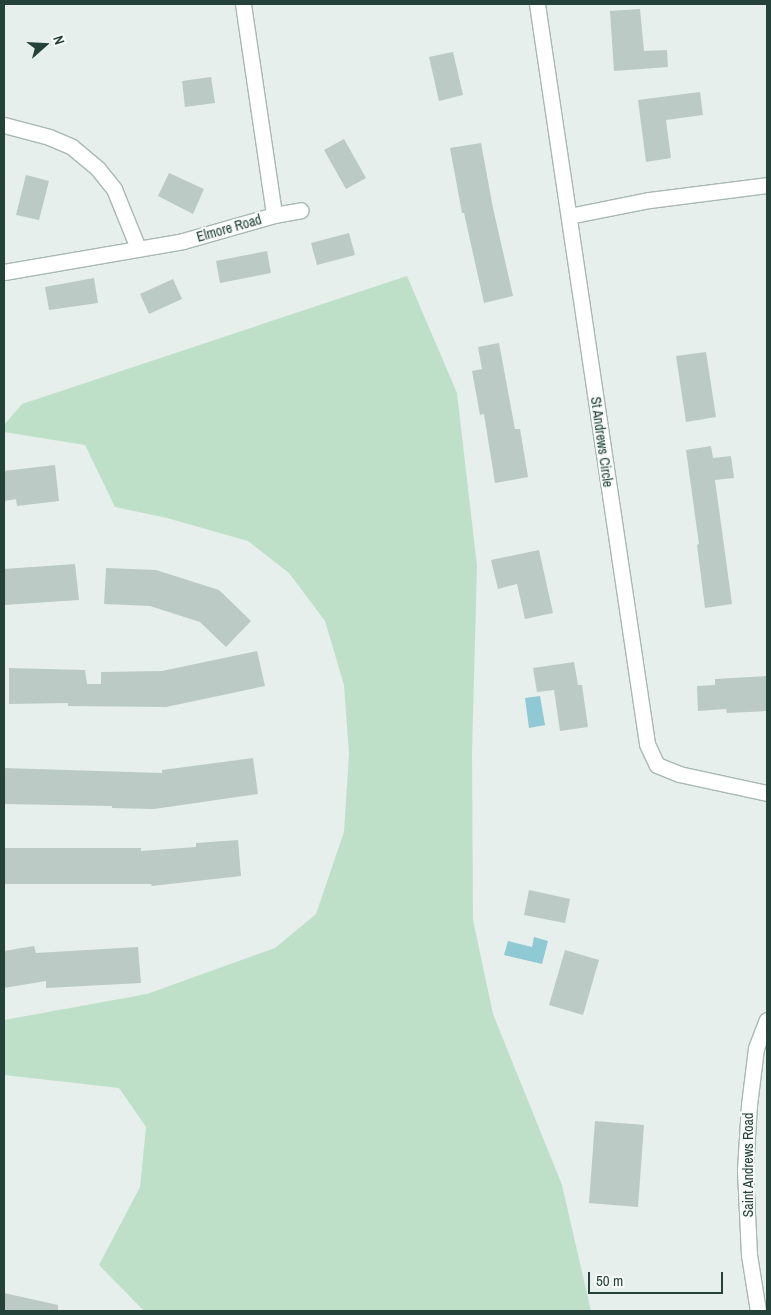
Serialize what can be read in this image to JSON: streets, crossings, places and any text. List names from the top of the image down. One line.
{"streets":{"street":["Elmore Road","St Andrews Circle","Saint Andrews Road"]},"scale_bar":"50 m","north":"right"}
